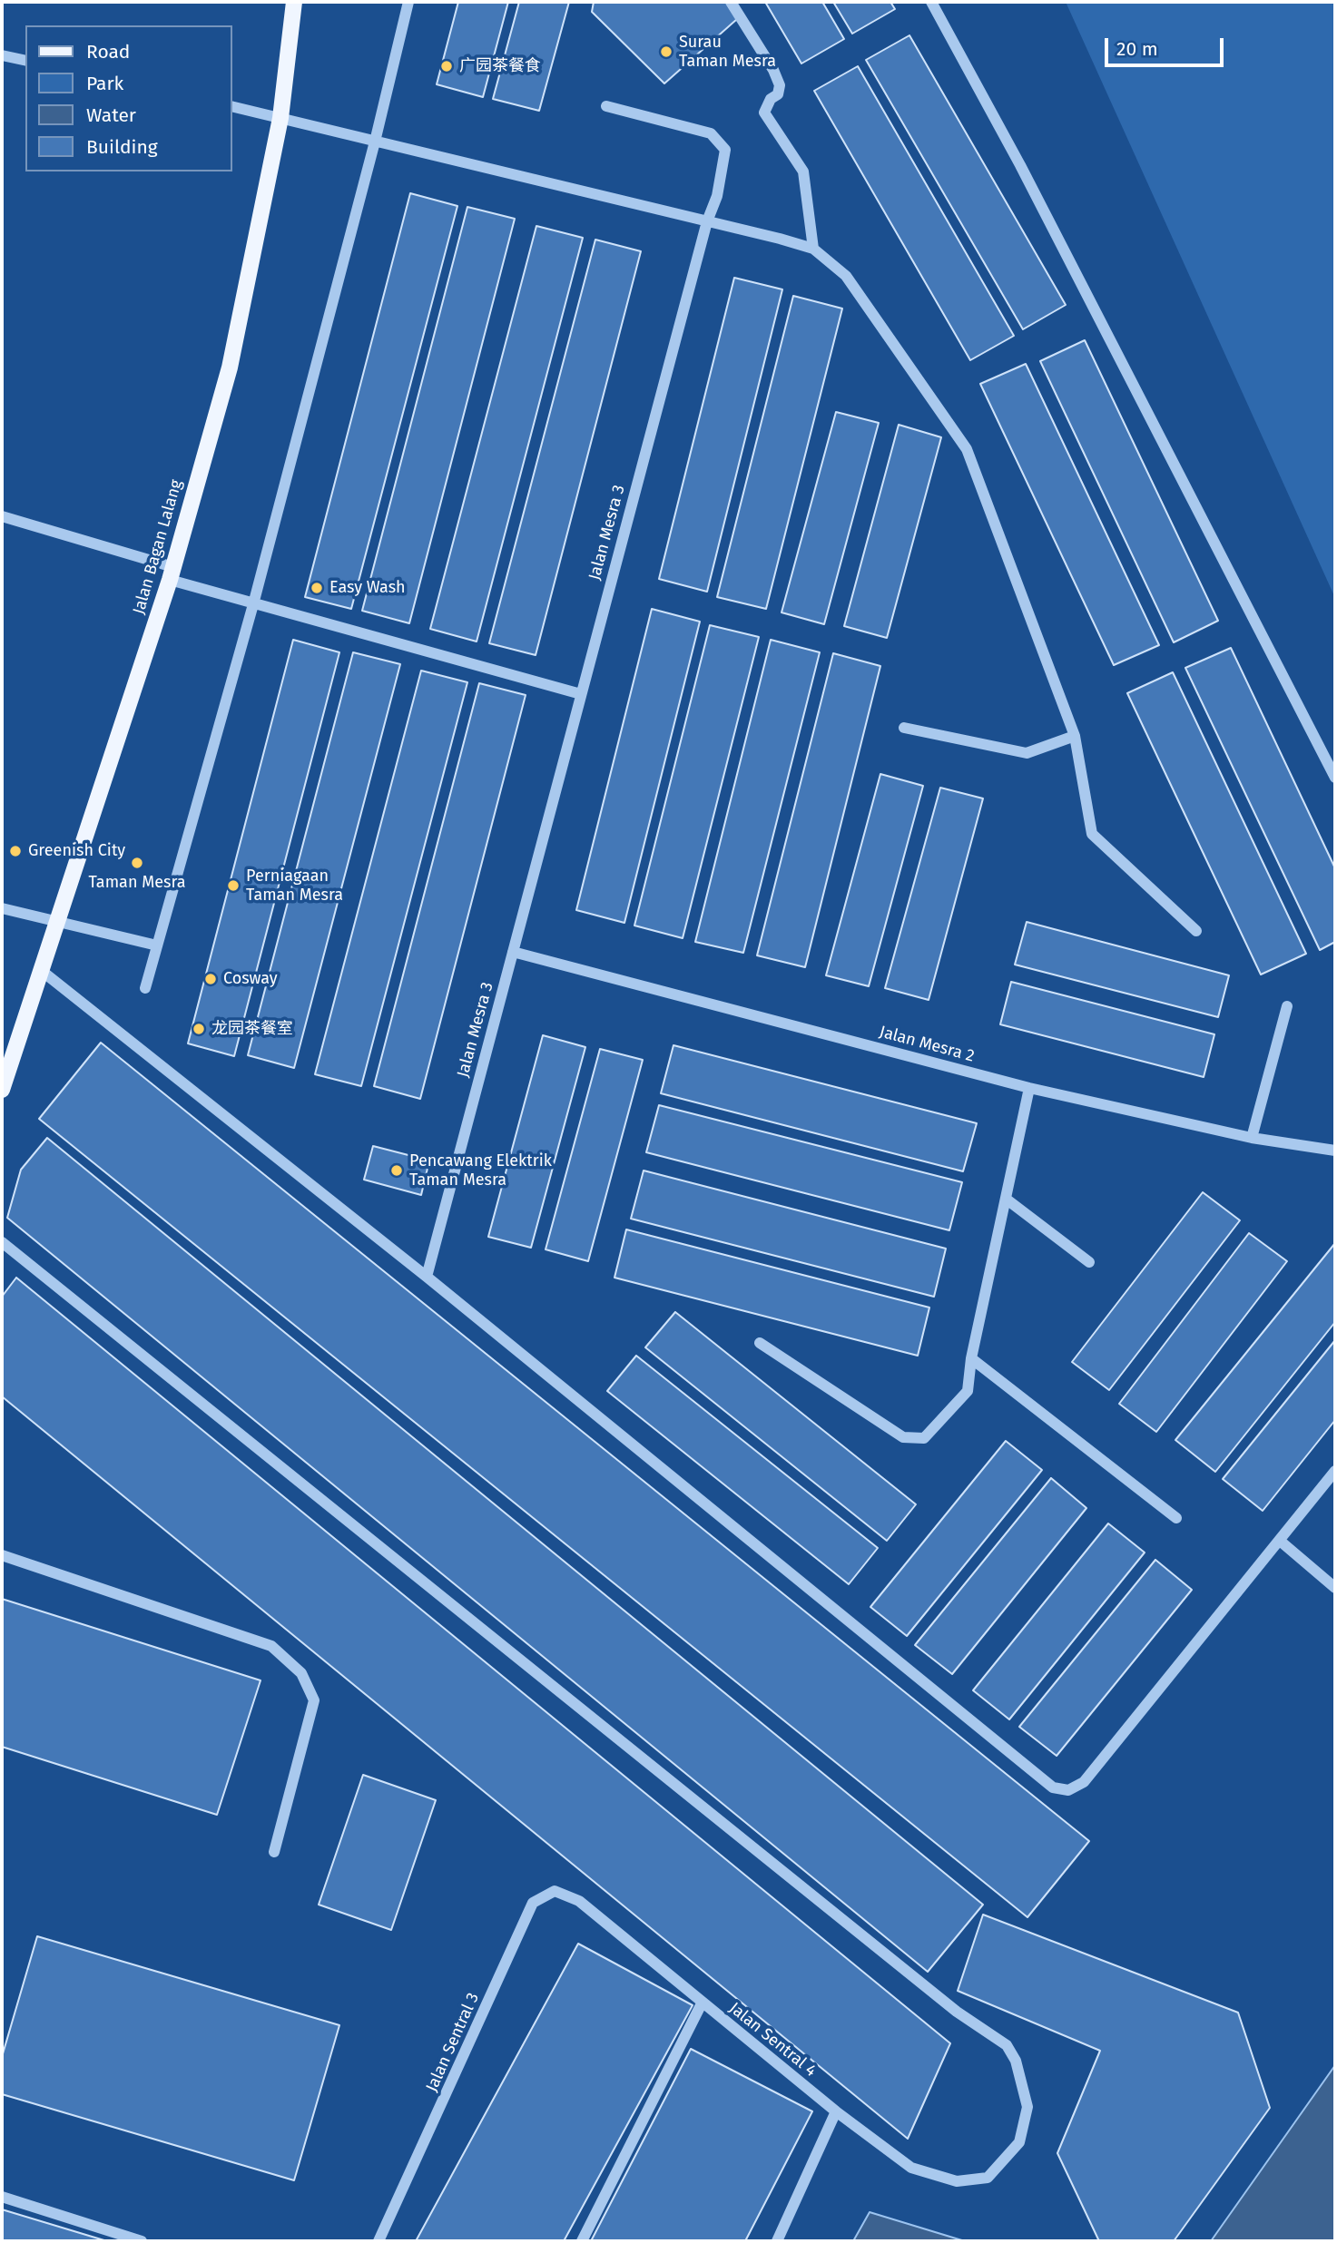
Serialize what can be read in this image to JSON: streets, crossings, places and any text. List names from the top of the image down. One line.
{"streets":{"main road":["Jalan Bagan Lalang"],"street":["Jalan Mesra 3","Jalan Mesra 2","Jalan Sentral 4","Jalan Sentral 3"]},"crossings":[["Jalan Mesra 3","Jalan Mesra 2"],["Jalan Sentral 4","Jalan Sentral 3"]],"places":["Surau Taman Mesra","广园茶餐食","Easy Wash","Greenish City","Taman Mesra","Perniagaan Taman Mesra","Cosway","龙园茶餐室","Pencawang Elektrik Taman Mesra"],"legend":["Road","Park","Water","Building"],"scale_bar":"20 m"}
